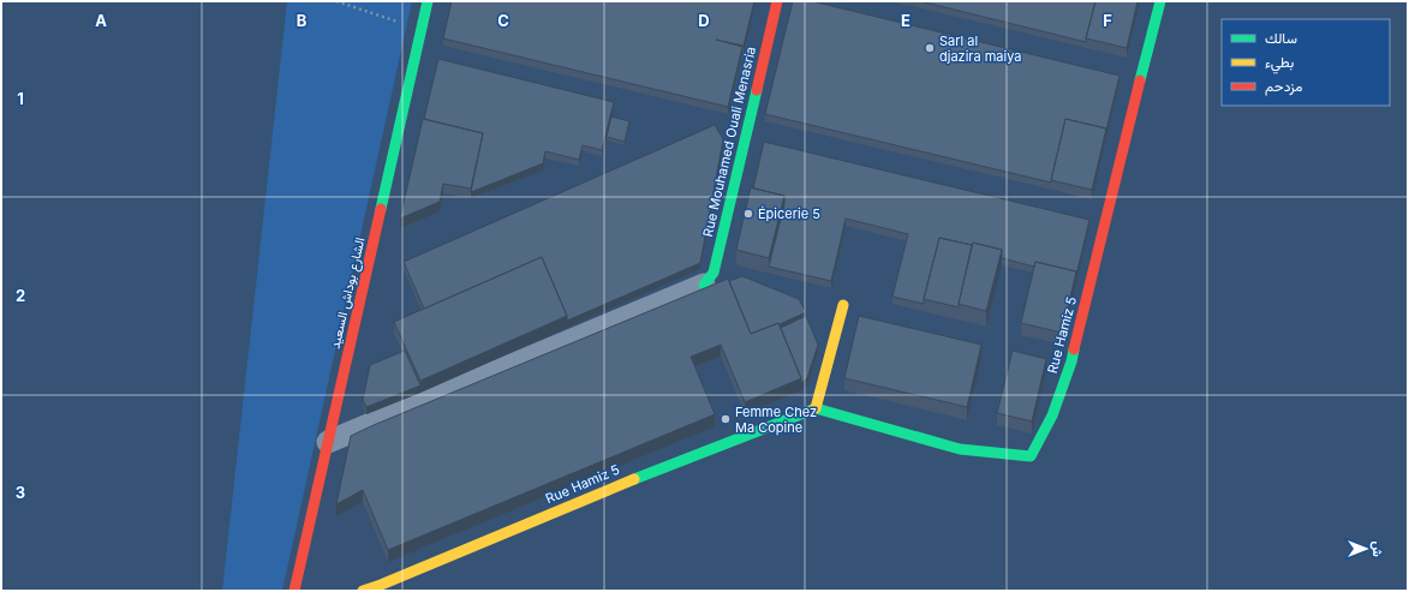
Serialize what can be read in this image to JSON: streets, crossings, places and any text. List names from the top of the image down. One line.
{"streets":{"street":["Rue Mouhamed Ouali Menasria","الشارع بوداش السعيد","Rue Hamiz 5"]},"places":["Sarl al djazira maiya","Épicerie 5","Femme Chez Ma Copine"],"legend":["سالك","بطيء","مزدحم"],"north":"right","grid":{"columns":["A","B","C","D","E","F"],"rows":["1","2","3"]}}
